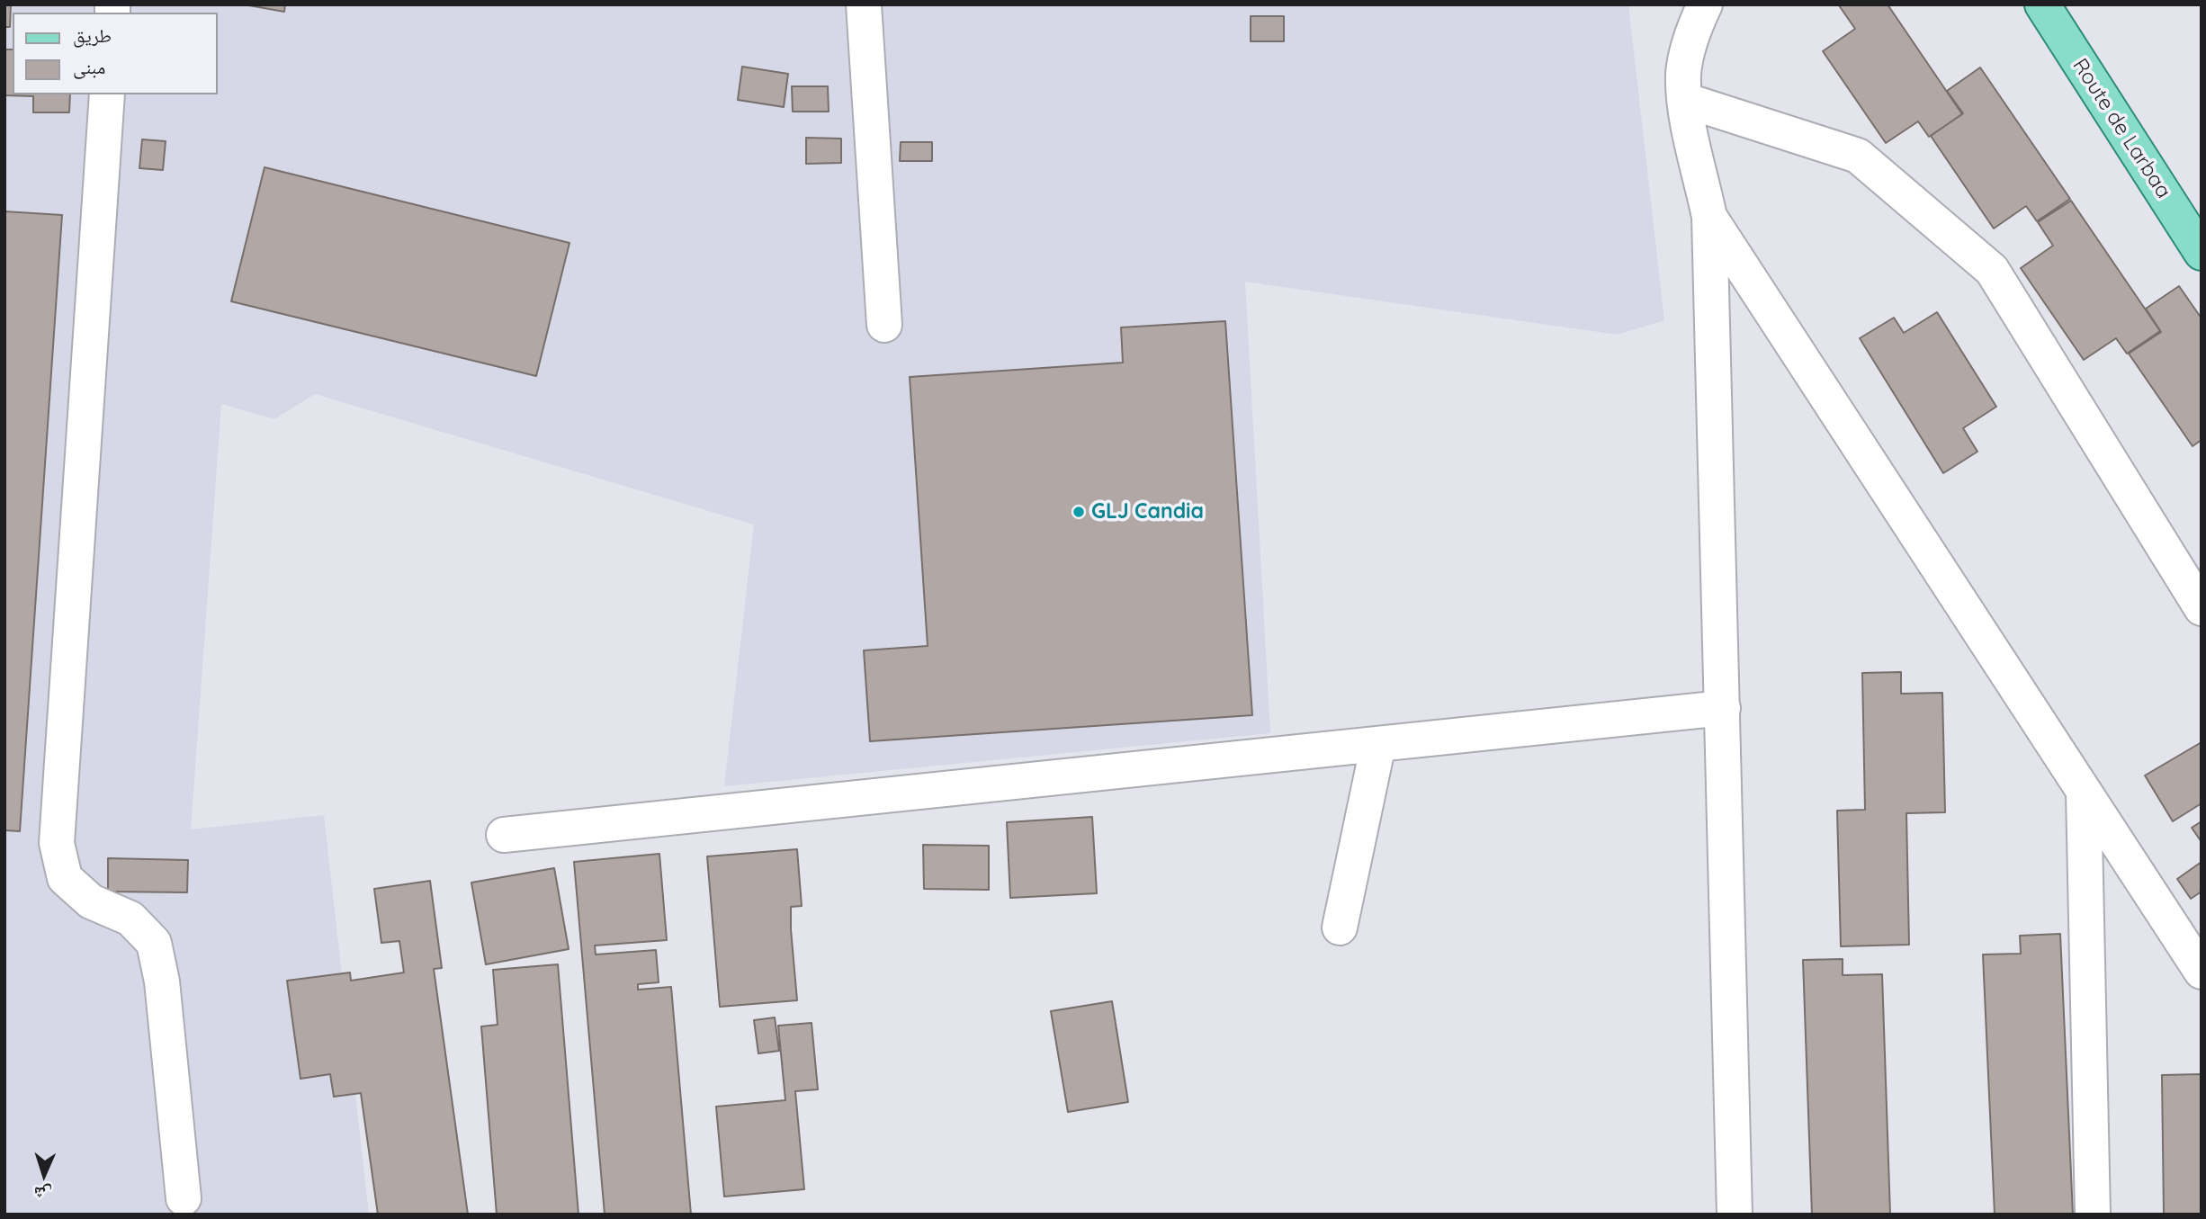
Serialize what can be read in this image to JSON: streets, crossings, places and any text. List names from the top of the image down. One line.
{"streets":{"main road":["Route de Larbaa"]},"places":["GLJ Candia"],"legend":["طريق","مبنى"],"north":"bottom"}
